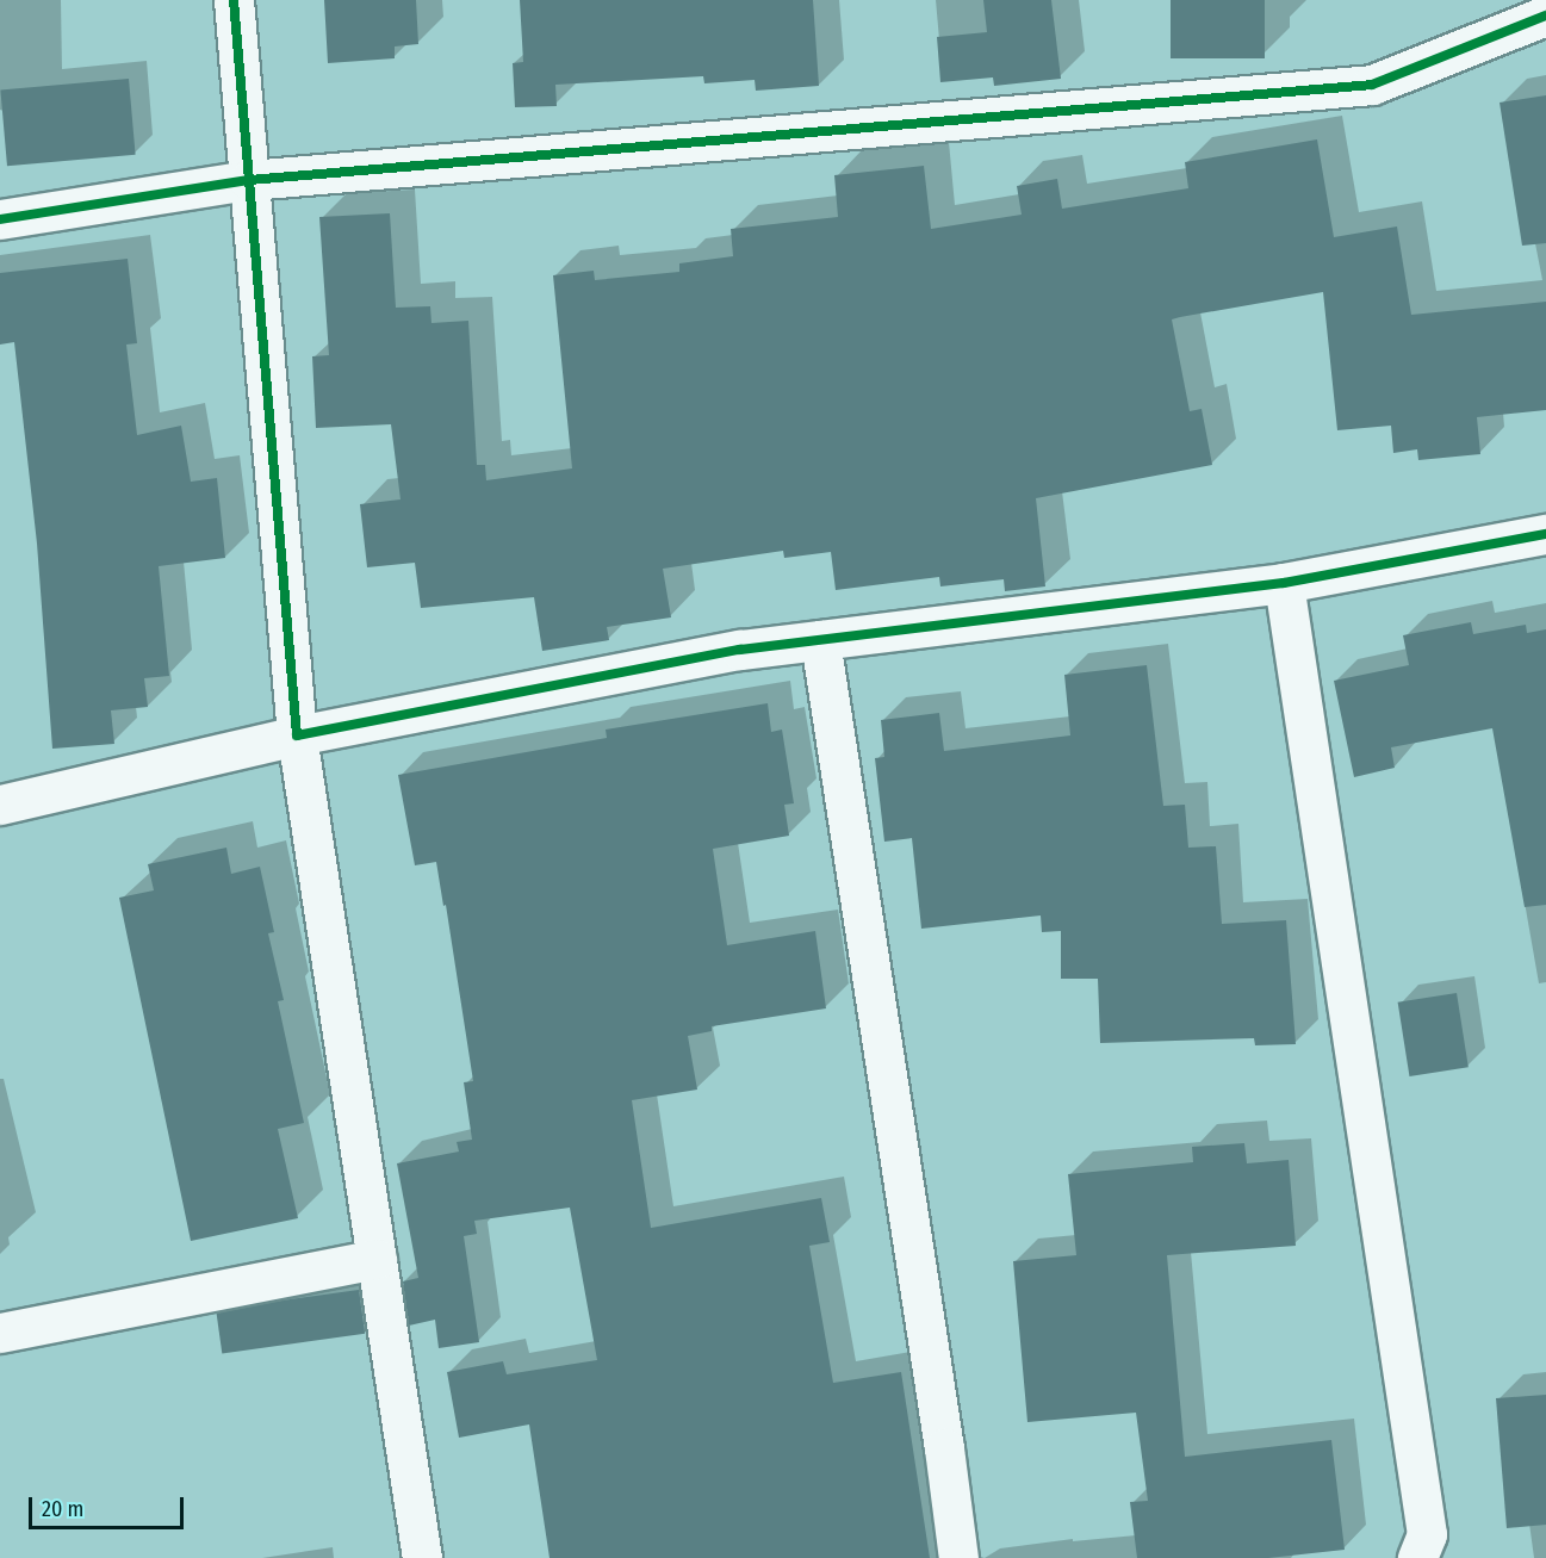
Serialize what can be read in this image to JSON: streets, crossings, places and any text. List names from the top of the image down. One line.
{"scale_bar":"20 m"}
